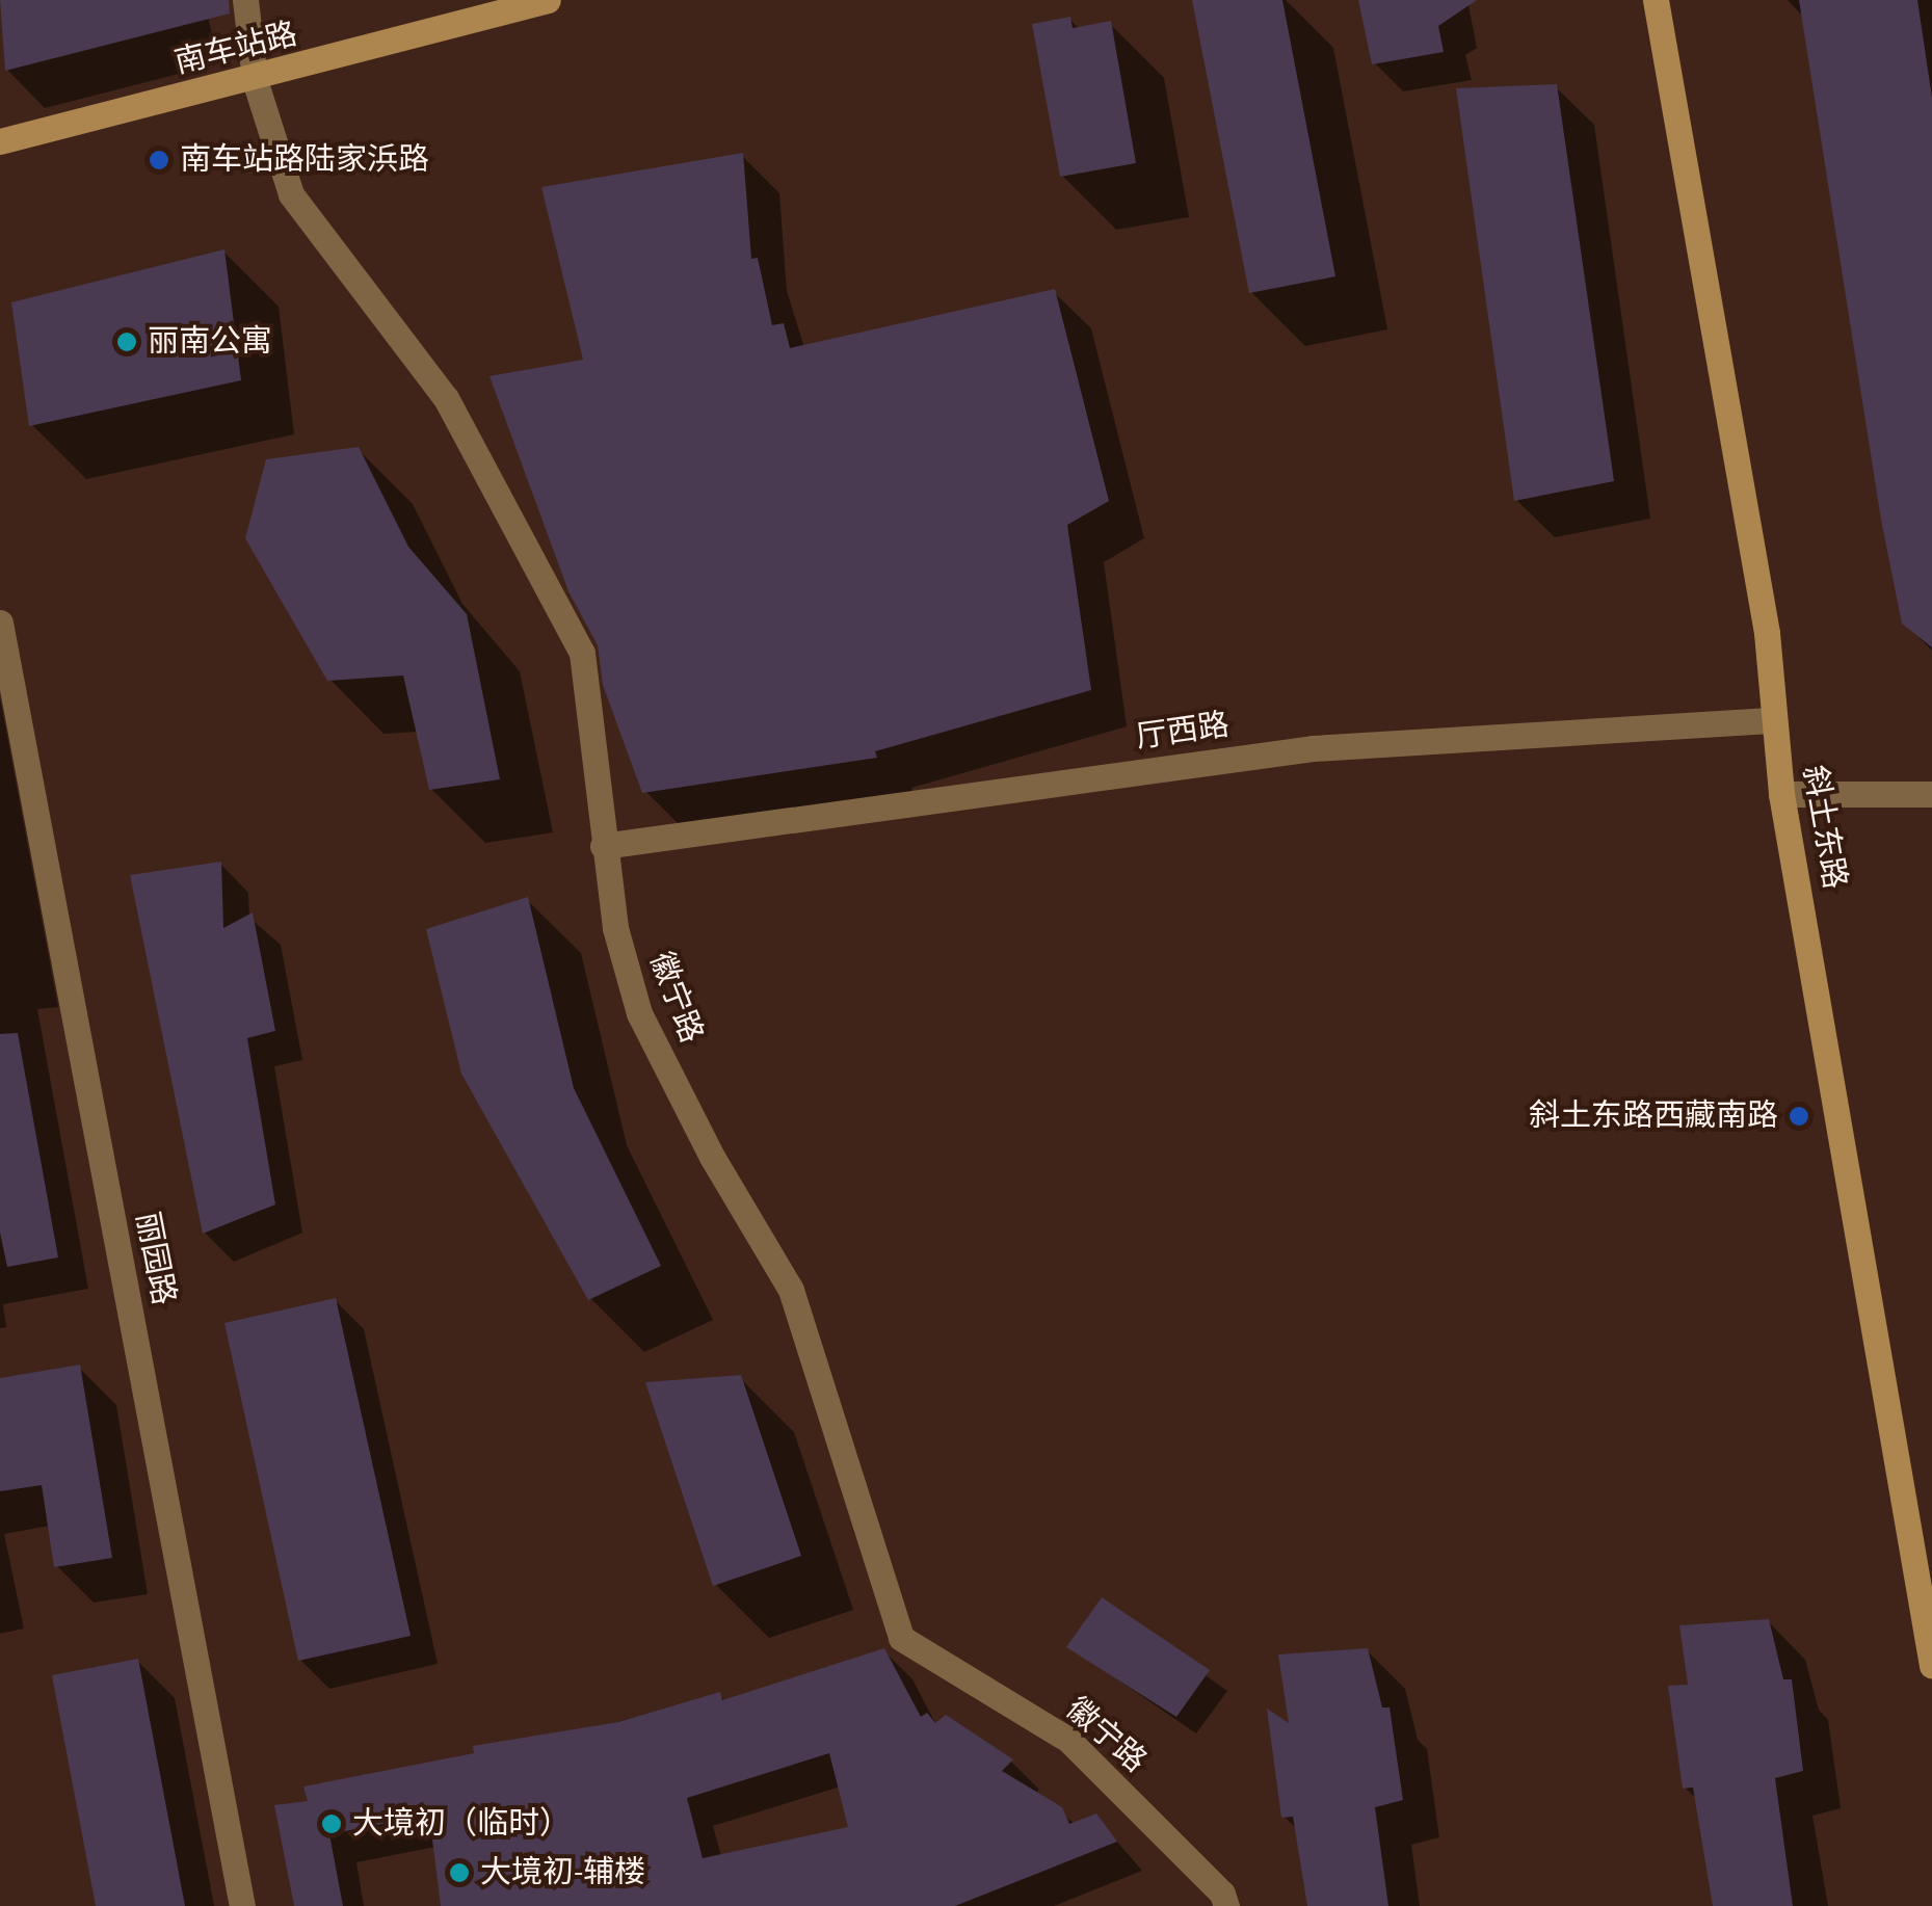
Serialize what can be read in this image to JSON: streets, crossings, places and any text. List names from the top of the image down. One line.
{"streets":{"street":["南车站路","厅西路","斜土东路","徽宁路","丽园路"]},"crossings":[["南车站路","徽宁路"],["厅西路","斜土东路"],["厅西路","徽宁路"]],"places":["南车站路陆家浜路","丽南公寓","斜土东路西藏南路","大境初（临时）","大境初-辅楼"]}
